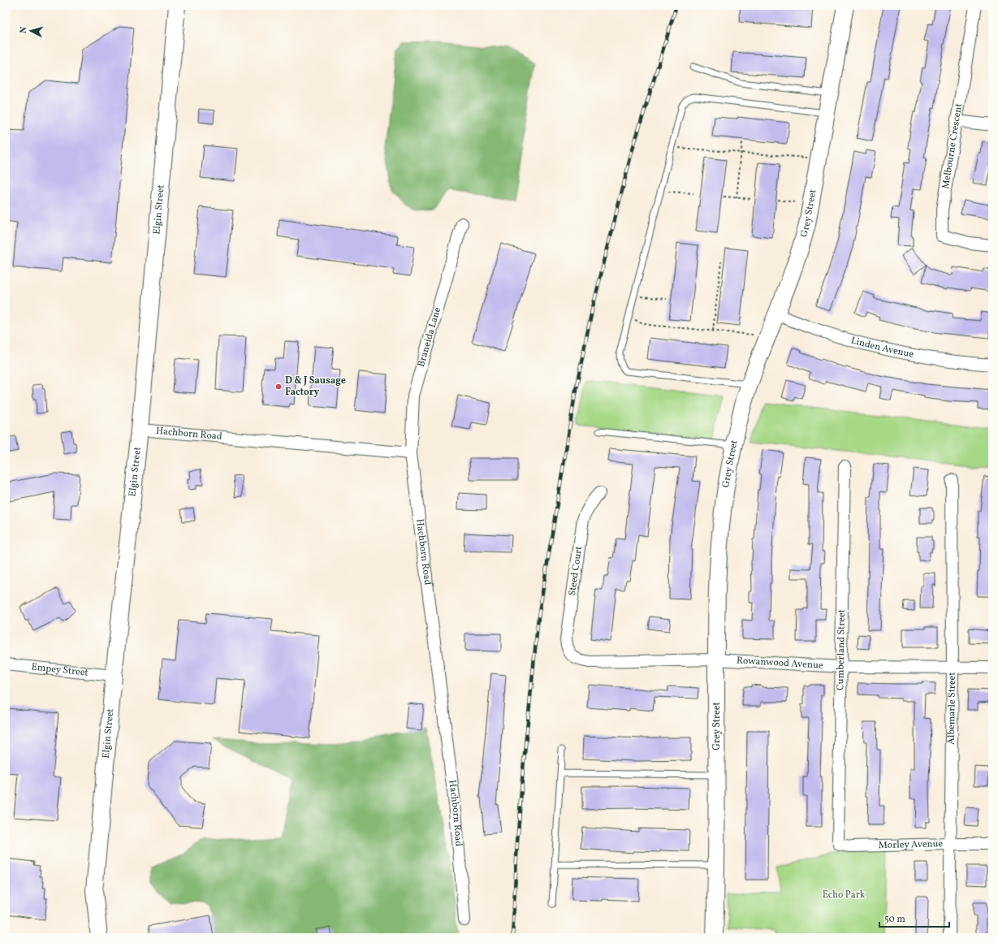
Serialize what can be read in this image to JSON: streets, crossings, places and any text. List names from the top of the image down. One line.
{"streets":{"street":["Melbourne Crescent","Elgin Street","Grey Street","Braneida Lane","Linden Avenue","Hachborn Road","Steed Court","Cumberland Street","Rowanwood Avenue","Empey Street","Albemarle Street","Morley Avenue"]},"crossings":[["Elgin Street","Hachborn Road"],["Elgin Street","Empey Street"],["Grey Street","Linden Avenue"],["Grey Street","Rowanwood Avenue"],["Braneida Lane","Hachborn Road"],["Steed Court","Rowanwood Avenue"],["Cumberland Street","Rowanwood Avenue"],["Cumberland Street","Morley Avenue"],["Rowanwood Avenue","Albemarle Street"],["Albemarle Street","Morley Avenue"]],"parks":["Echo Park"],"places":["D & J Sausage Factory"],"scale_bar":"50 m","north":"left"}
